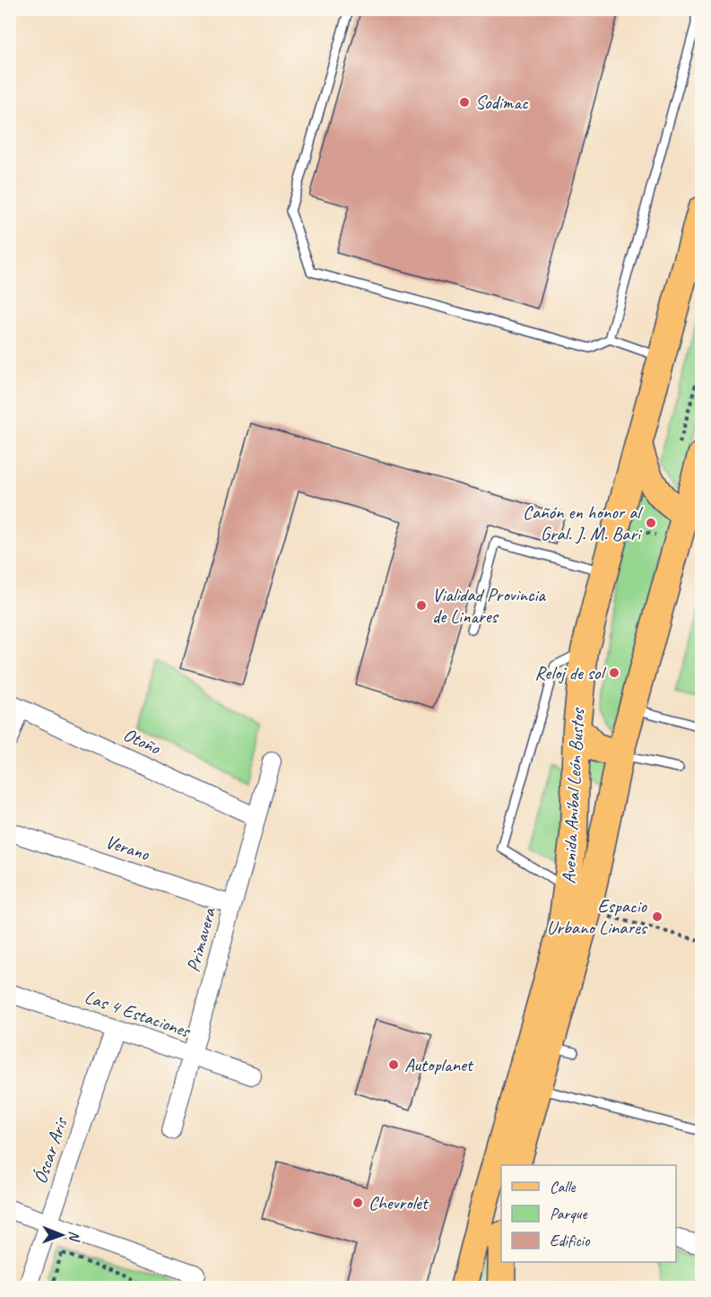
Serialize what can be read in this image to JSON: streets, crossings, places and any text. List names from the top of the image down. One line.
{"streets":{"main road":["Avenida Aníbal León Bustos"],"street":["Otoño","Verano","Primavera","Las 4 Estaciones","Óscar Aris"]},"crossings":[["Otoño","Primavera"],["Verano","Primavera"],["Primavera","Las 4 Estaciones"],["Las 4 Estaciones","Óscar Aris"]],"places":["Sodimac","Cañón en honor al Gral. J. M. Bari","Vialidad Provincia de Linares","Reloj de sol","Espacio Urbano Linares","Autoplanet","Chevrolet"],"legend":["Calle","Parque","Edificio"],"north":"right"}
